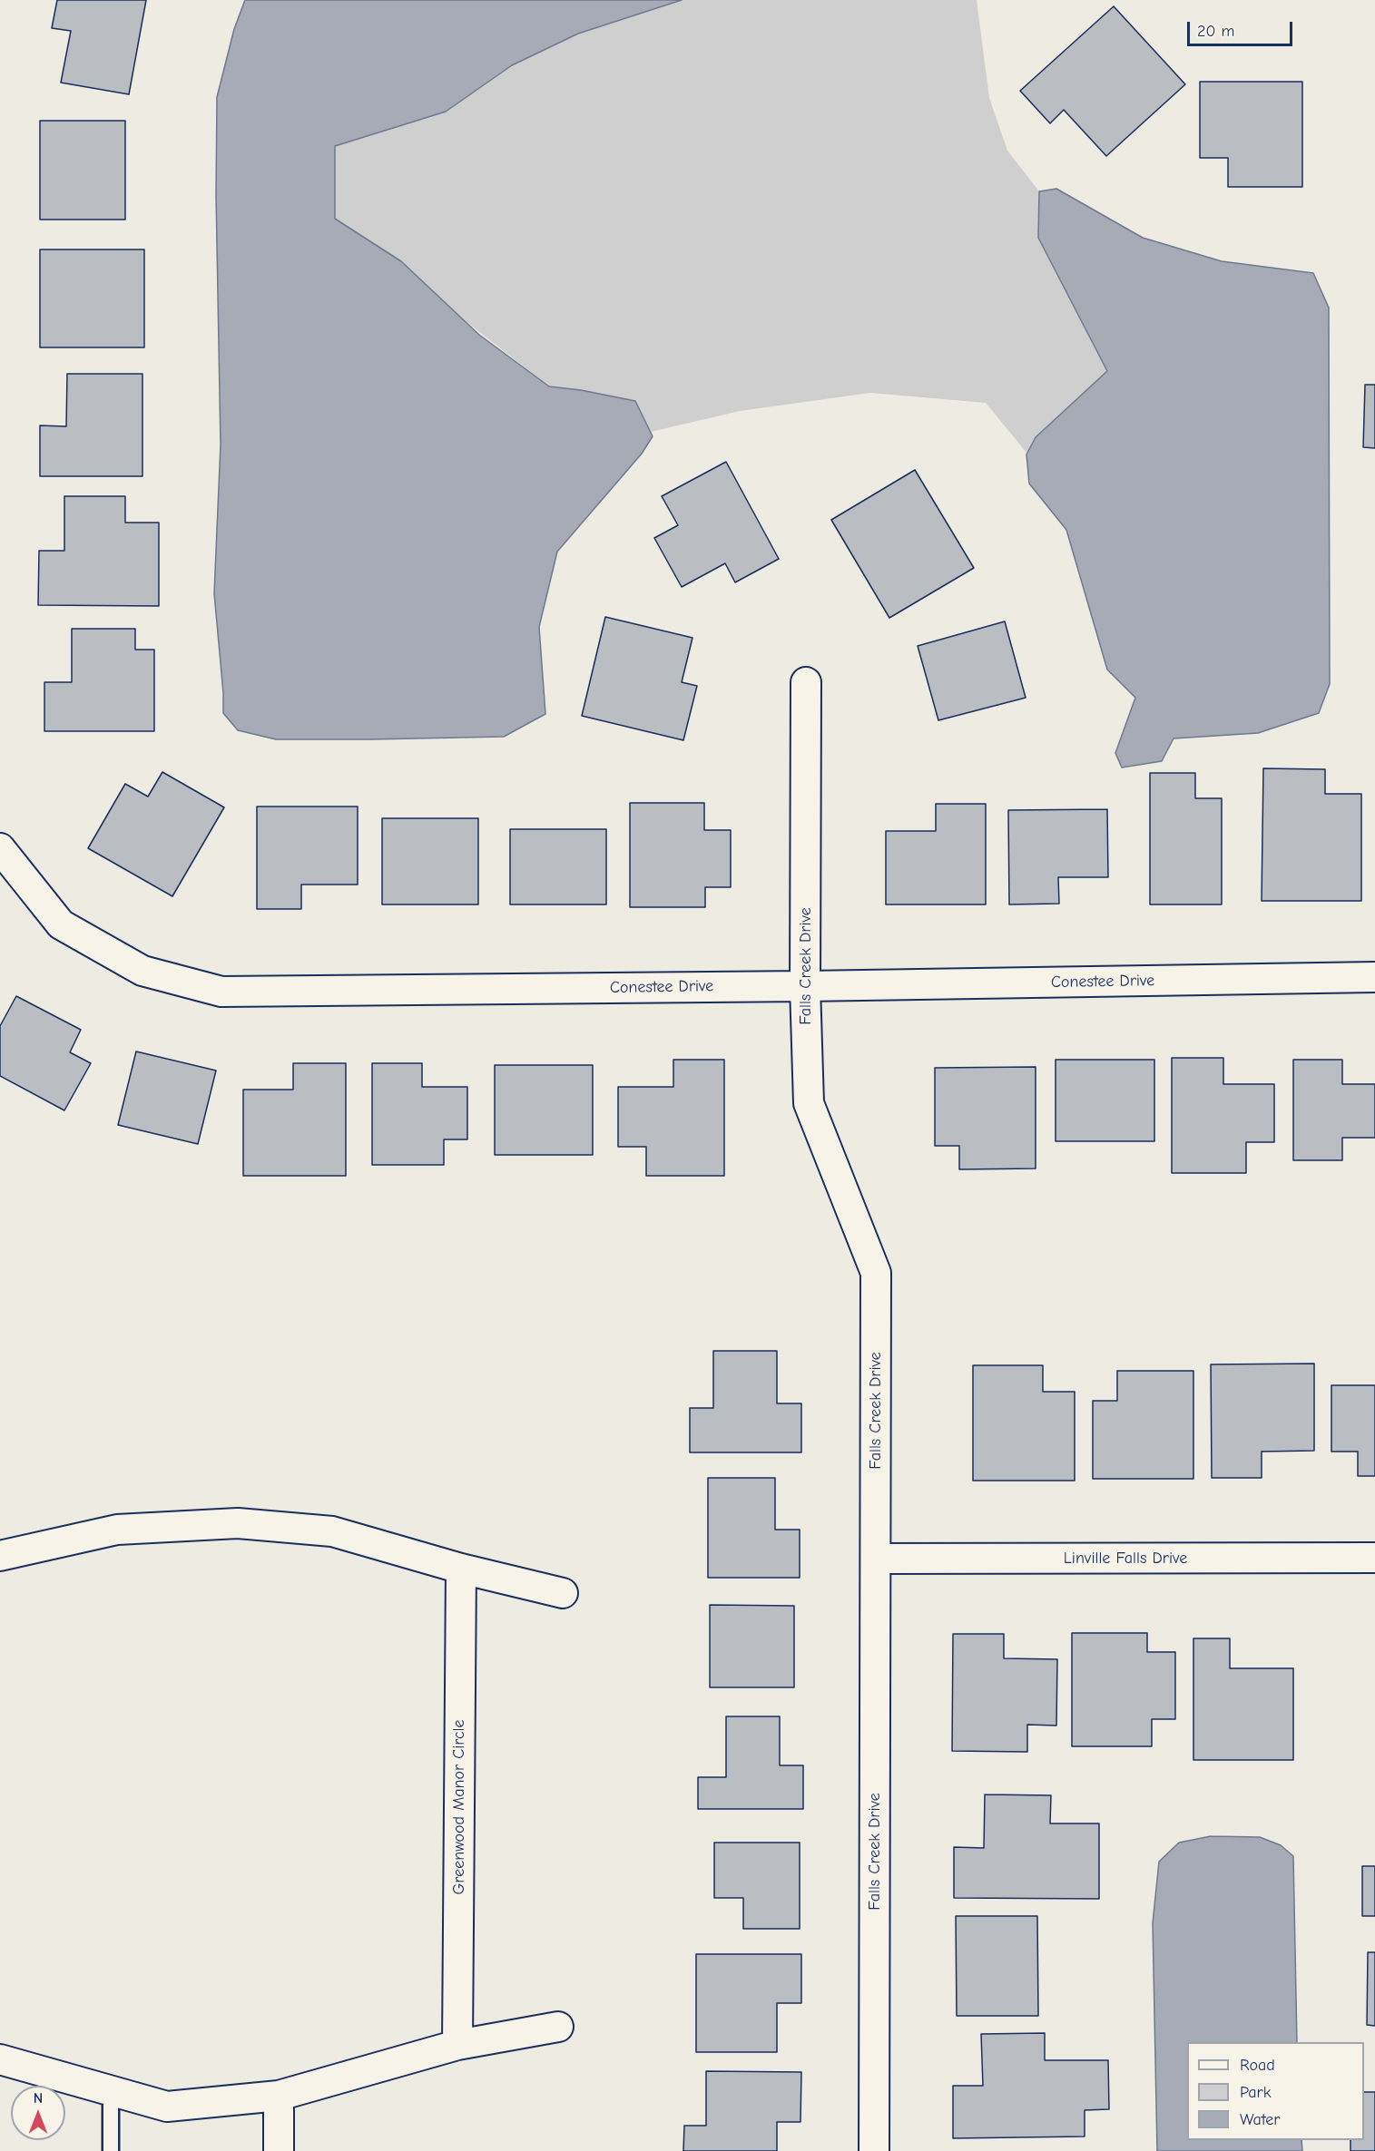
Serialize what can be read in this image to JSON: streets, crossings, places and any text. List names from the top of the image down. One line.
{"streets":{"street":["Falls Creek Drive","Conestee Drive","Linville Falls Drive","Greenwood Manor Circle"]},"crossings":[["Falls Creek Drive","Conestee Drive"],["Falls Creek Drive","Linville Falls Drive"]],"legend":["Road","Park","Water"],"scale_bar":"20 m","north":"top"}
